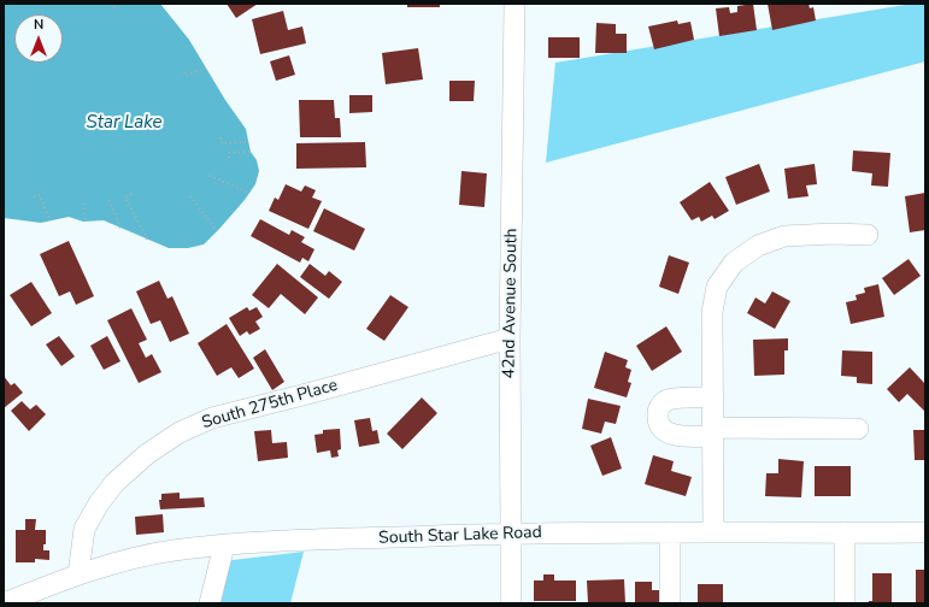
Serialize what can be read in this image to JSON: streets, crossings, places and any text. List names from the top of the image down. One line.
{"streets":{"street":["42nd Avenue South","South 275th Place","South Star Lake Road"]},"crossings":[["42nd Avenue South","South 275th Place"],["42nd Avenue South","South Star Lake Road"],["South 275th Place","South Star Lake Road"]],"water":["Star Lake"],"north":"top"}
